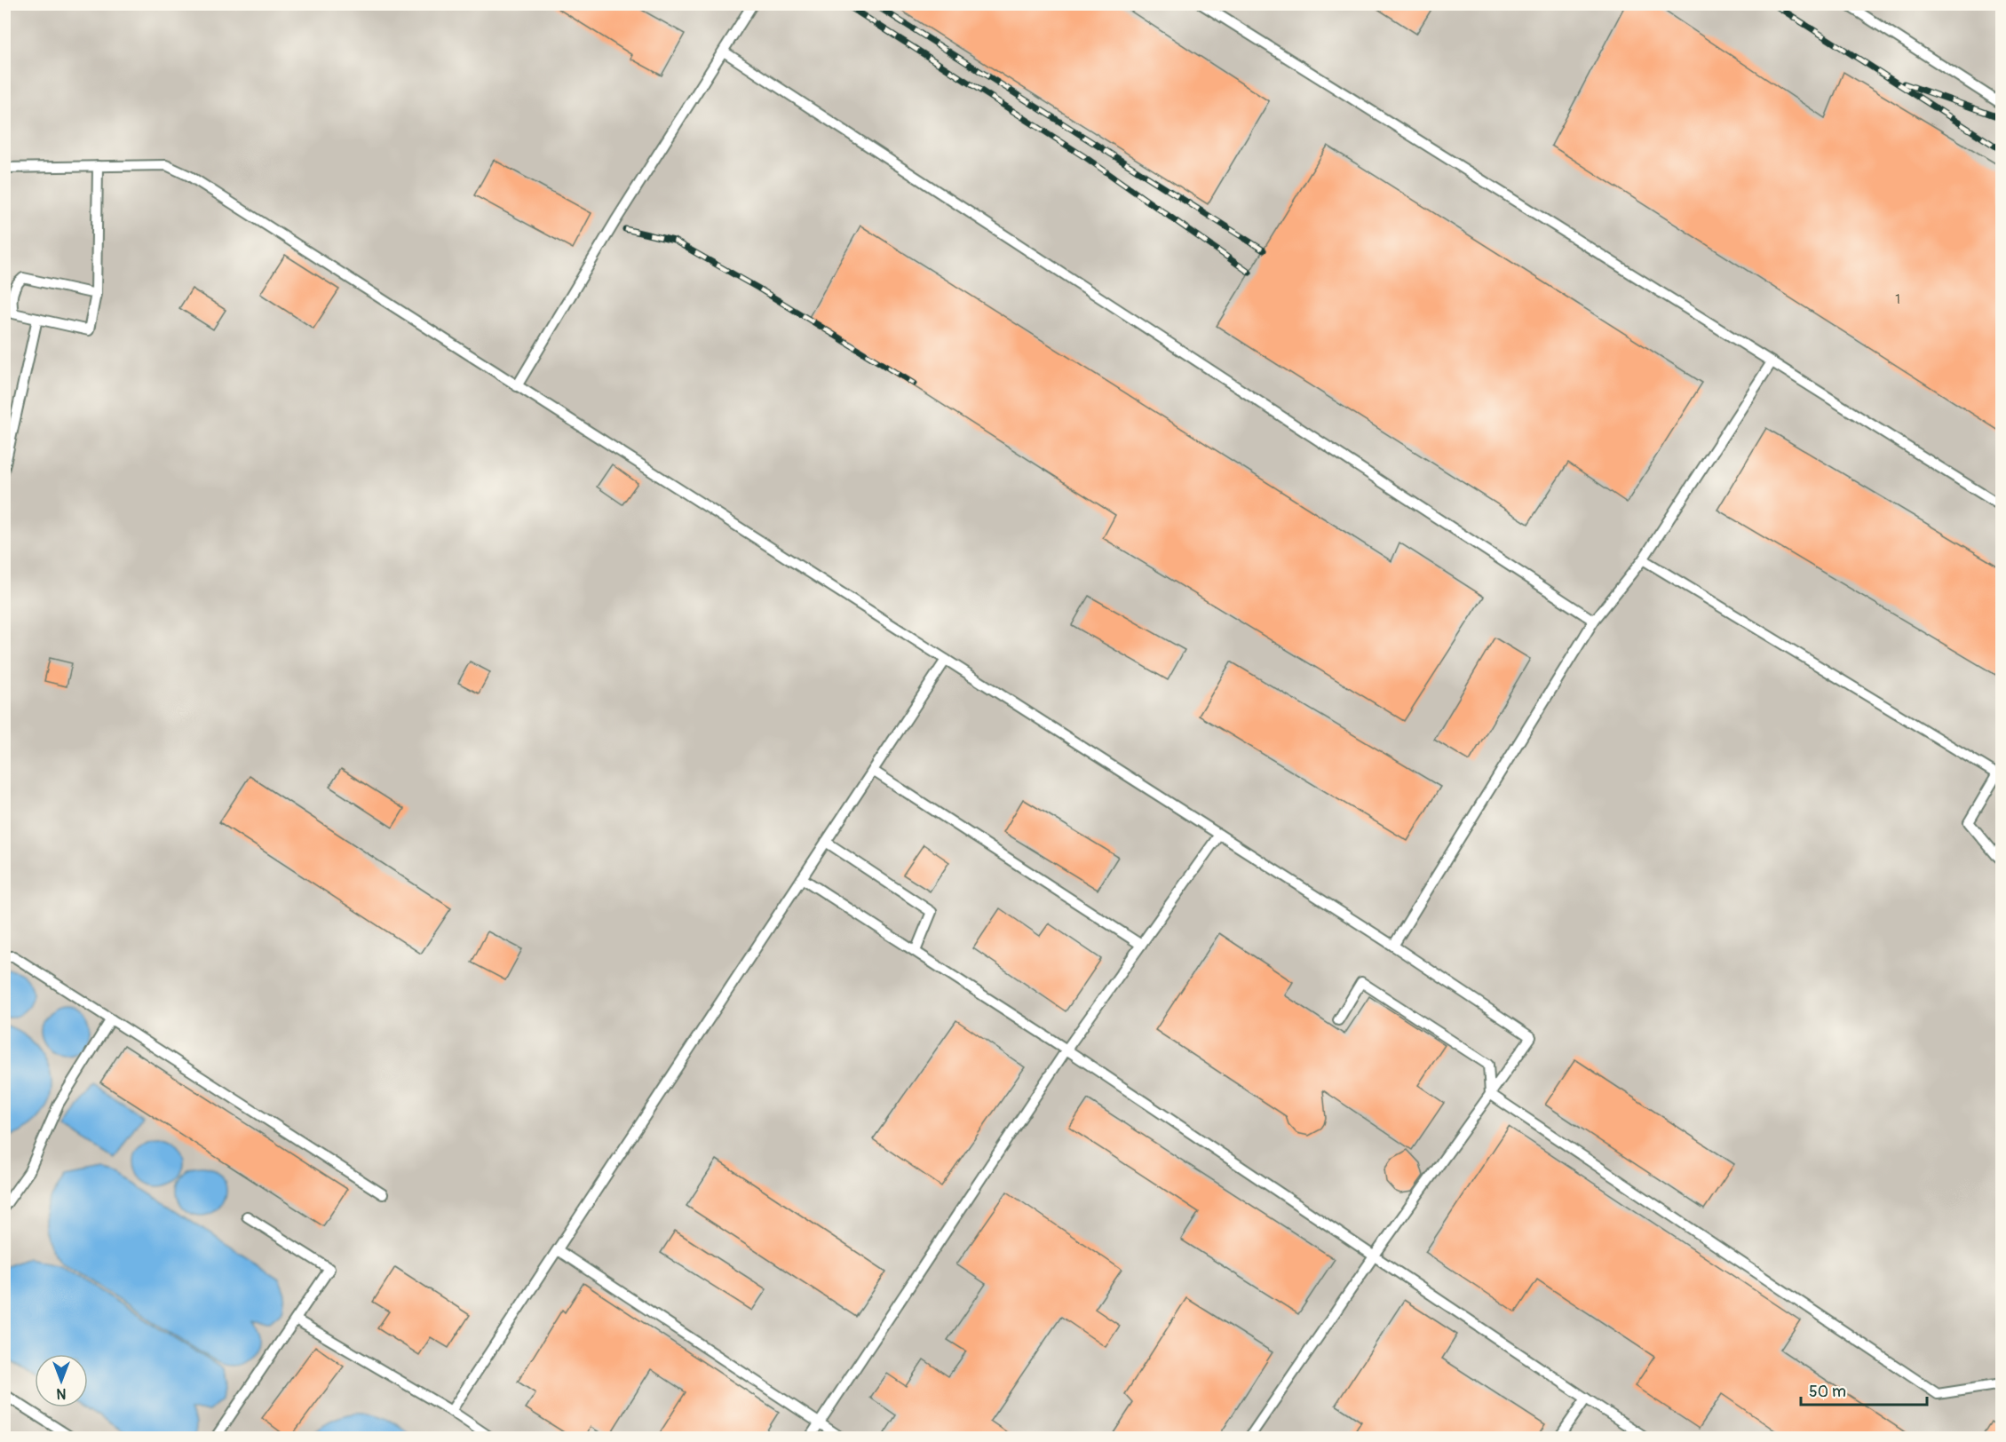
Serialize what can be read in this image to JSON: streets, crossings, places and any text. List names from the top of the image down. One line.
{"house_numbers":["1"],"scale_bar":"50 m","north":"bottom"}
